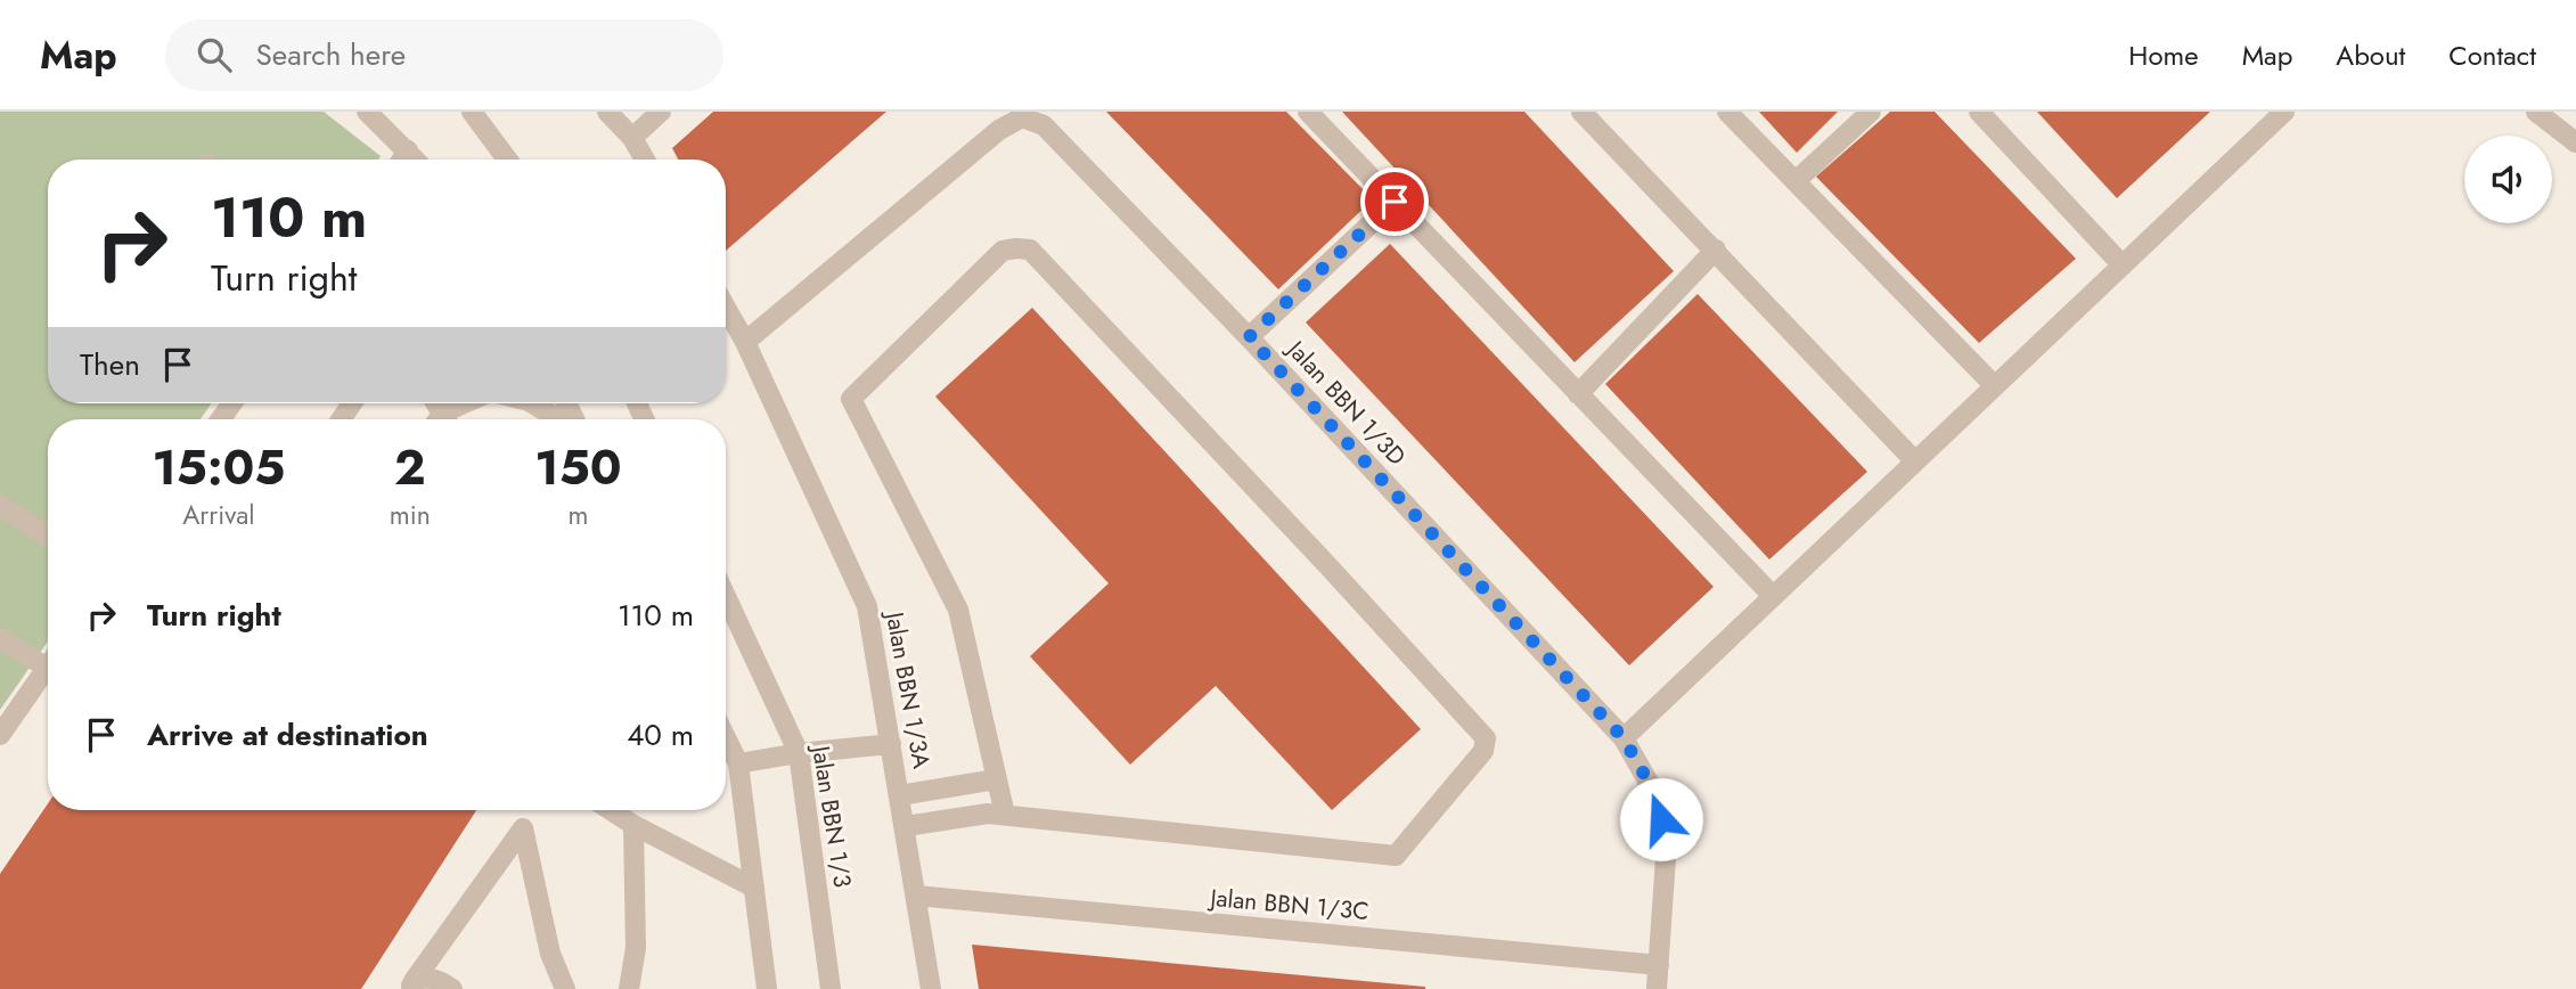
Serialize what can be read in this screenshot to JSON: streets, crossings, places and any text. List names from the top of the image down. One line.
{"streets":{"street":["Jalan BBN 1/3D","Jalan BBN 1/3A","Jalan BBN 1/3","Jalan BBN 1/3C"]},"crossings":[["Jalan BBN 1/3D","Jalan BBN 1/3A"],["Jalan BBN 1/3D","Jalan BBN 1/3C"],["Jalan BBN 1/3A","Jalan BBN 1/3C"]],"page":{"header":"Map","search":"Search here","nav":["Home","Map","About","Contact"],"turn":["110 m","Turn right"],"then":"Then","eta":["15:05","Arrival","2","min","150","m"],"list":[{"name":"Turn right","value":"110 m"},{"name":"Arrive at destination","value":"40 m"}]}}
